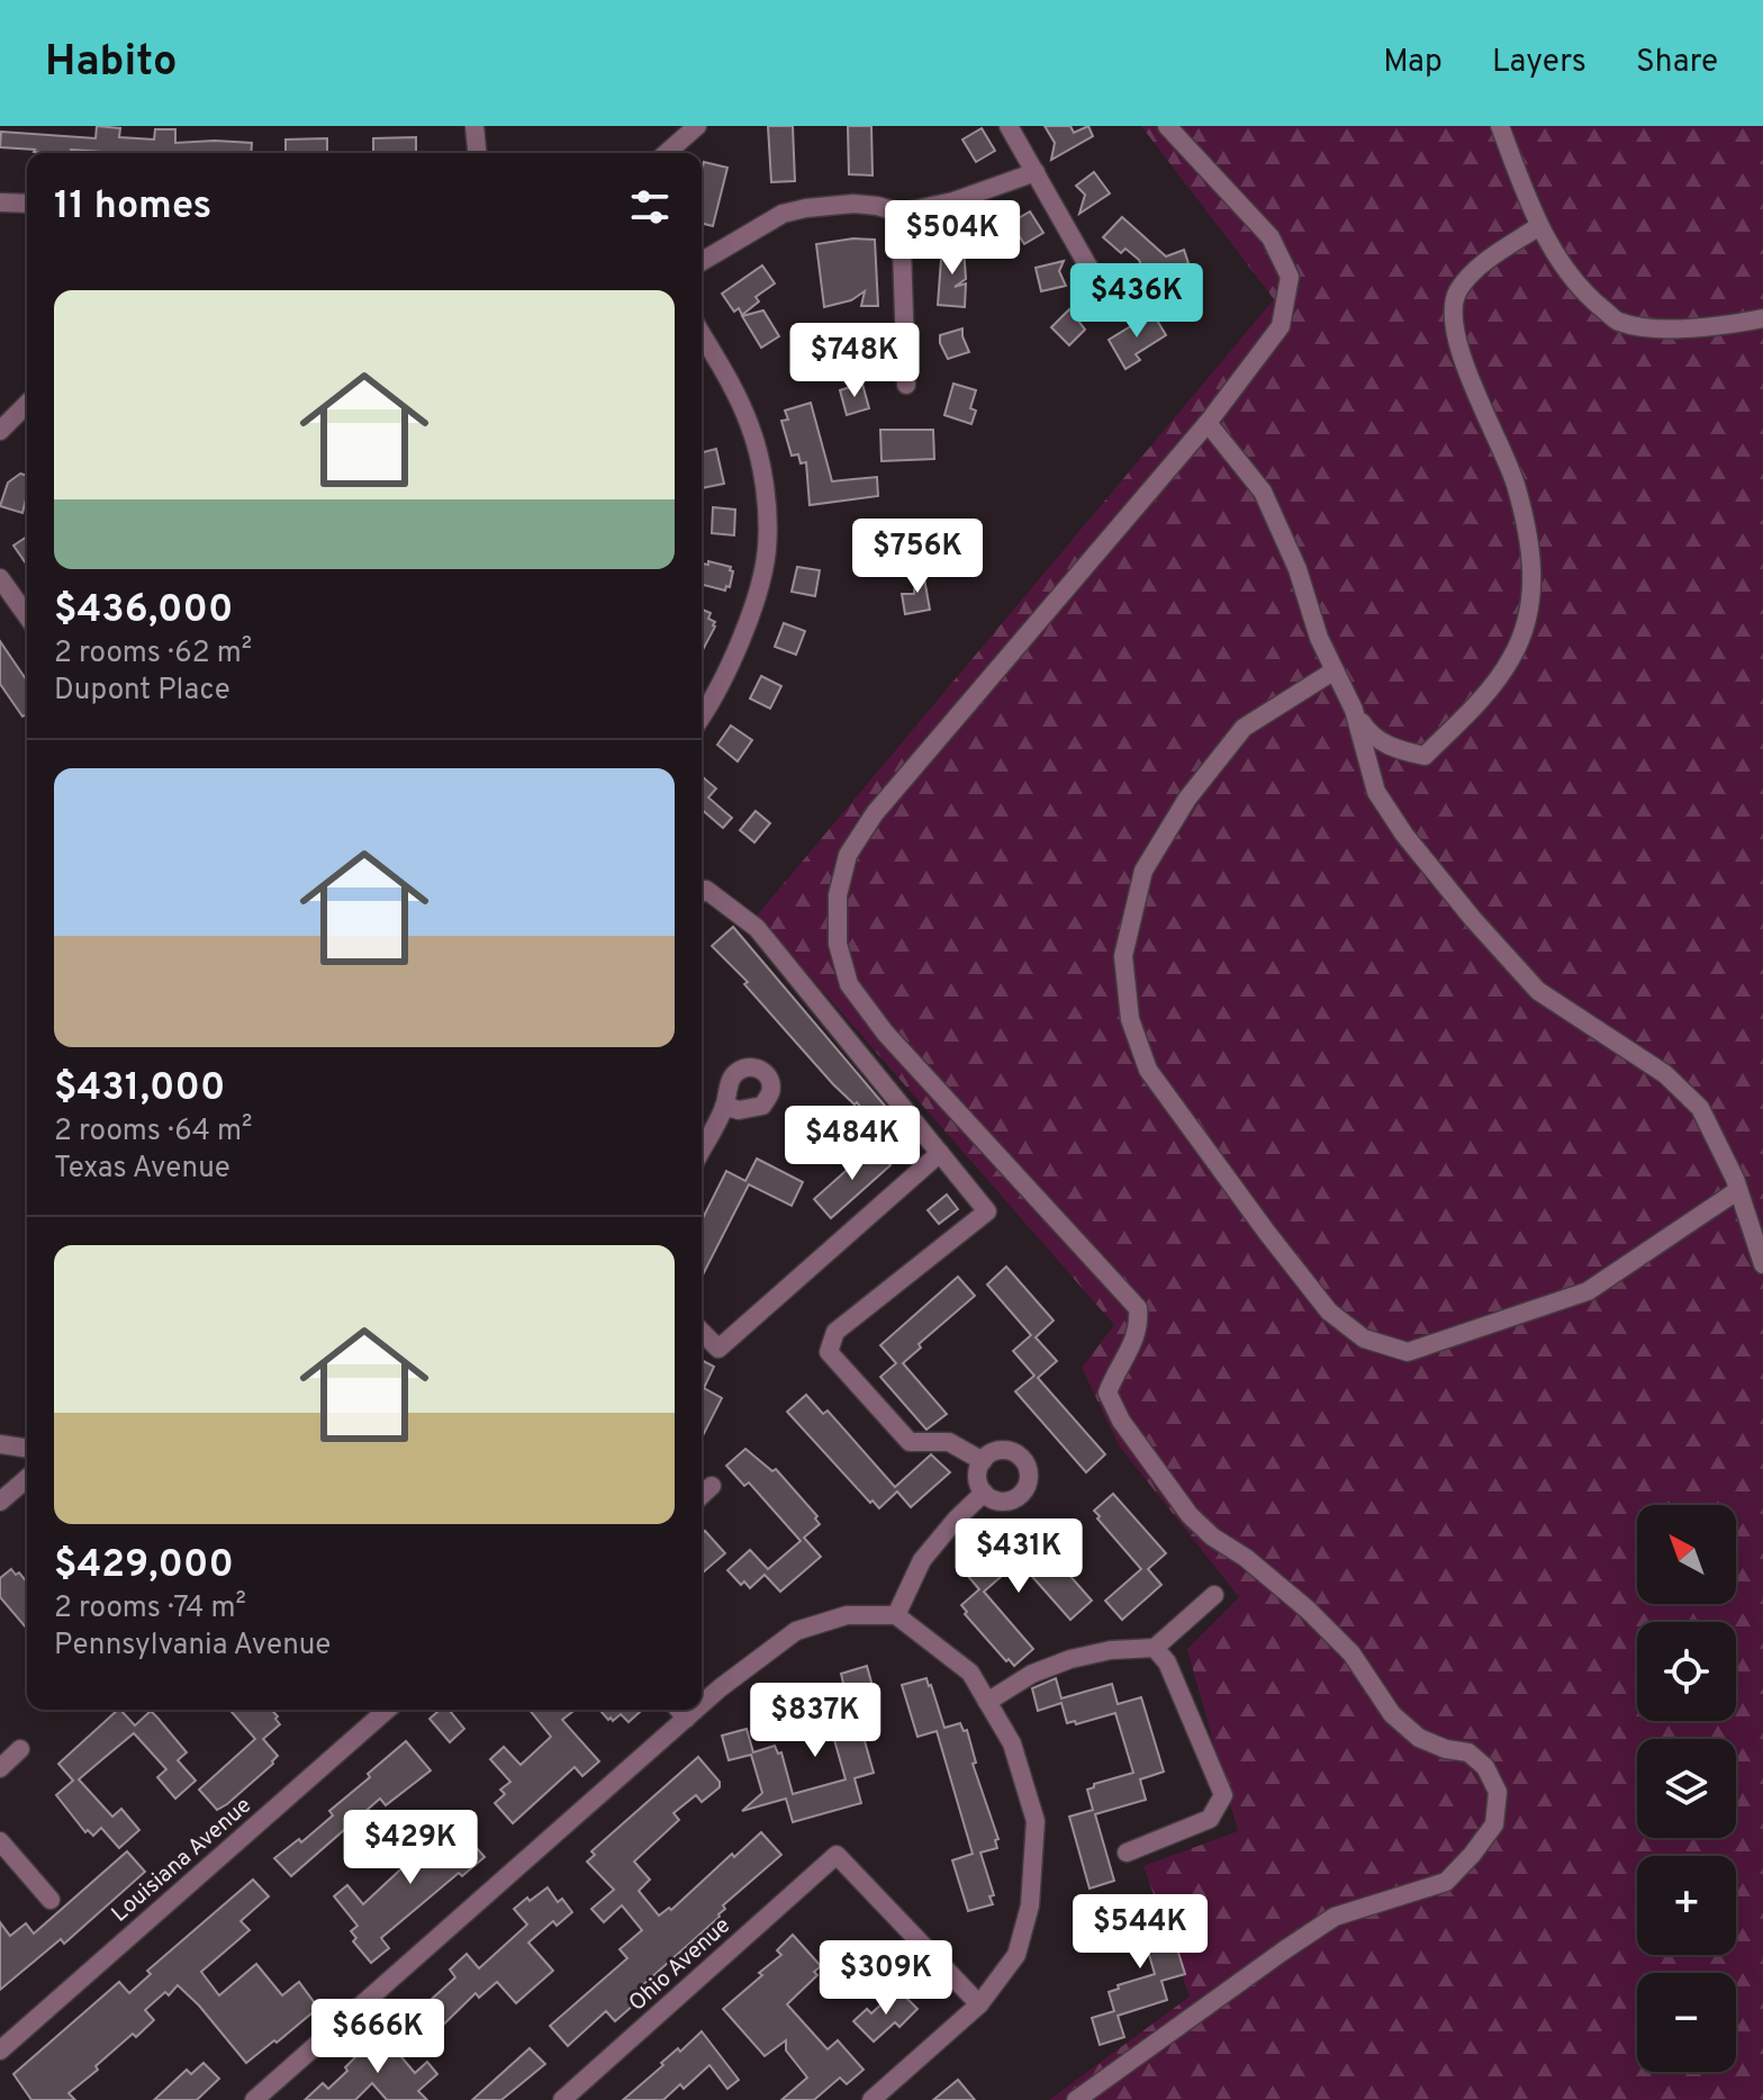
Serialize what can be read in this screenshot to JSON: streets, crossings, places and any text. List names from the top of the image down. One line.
{"streets":{"street":["Louisiana Avenue","Ohio Avenue"]},"north":"top left","page":{"header":"Habito","nav":["Map","Layers","Share"],"heading":"11 homes","price":["$504K","$436K","$748K","$756K","$484K","$431K","$837K","$429K","$544K","$309K","$666K"],"list":[{"name":"$436,000","note":"2 rooms · 62 m² · Dupont Place"},{"name":"$431,000","note":"2 rooms · 64 m² · Texas Avenue"},{"name":"$429,000","note":"2 rooms · 74 m² · Pennsylvania Avenue"}],"map_buttons":["+","−"]}}
